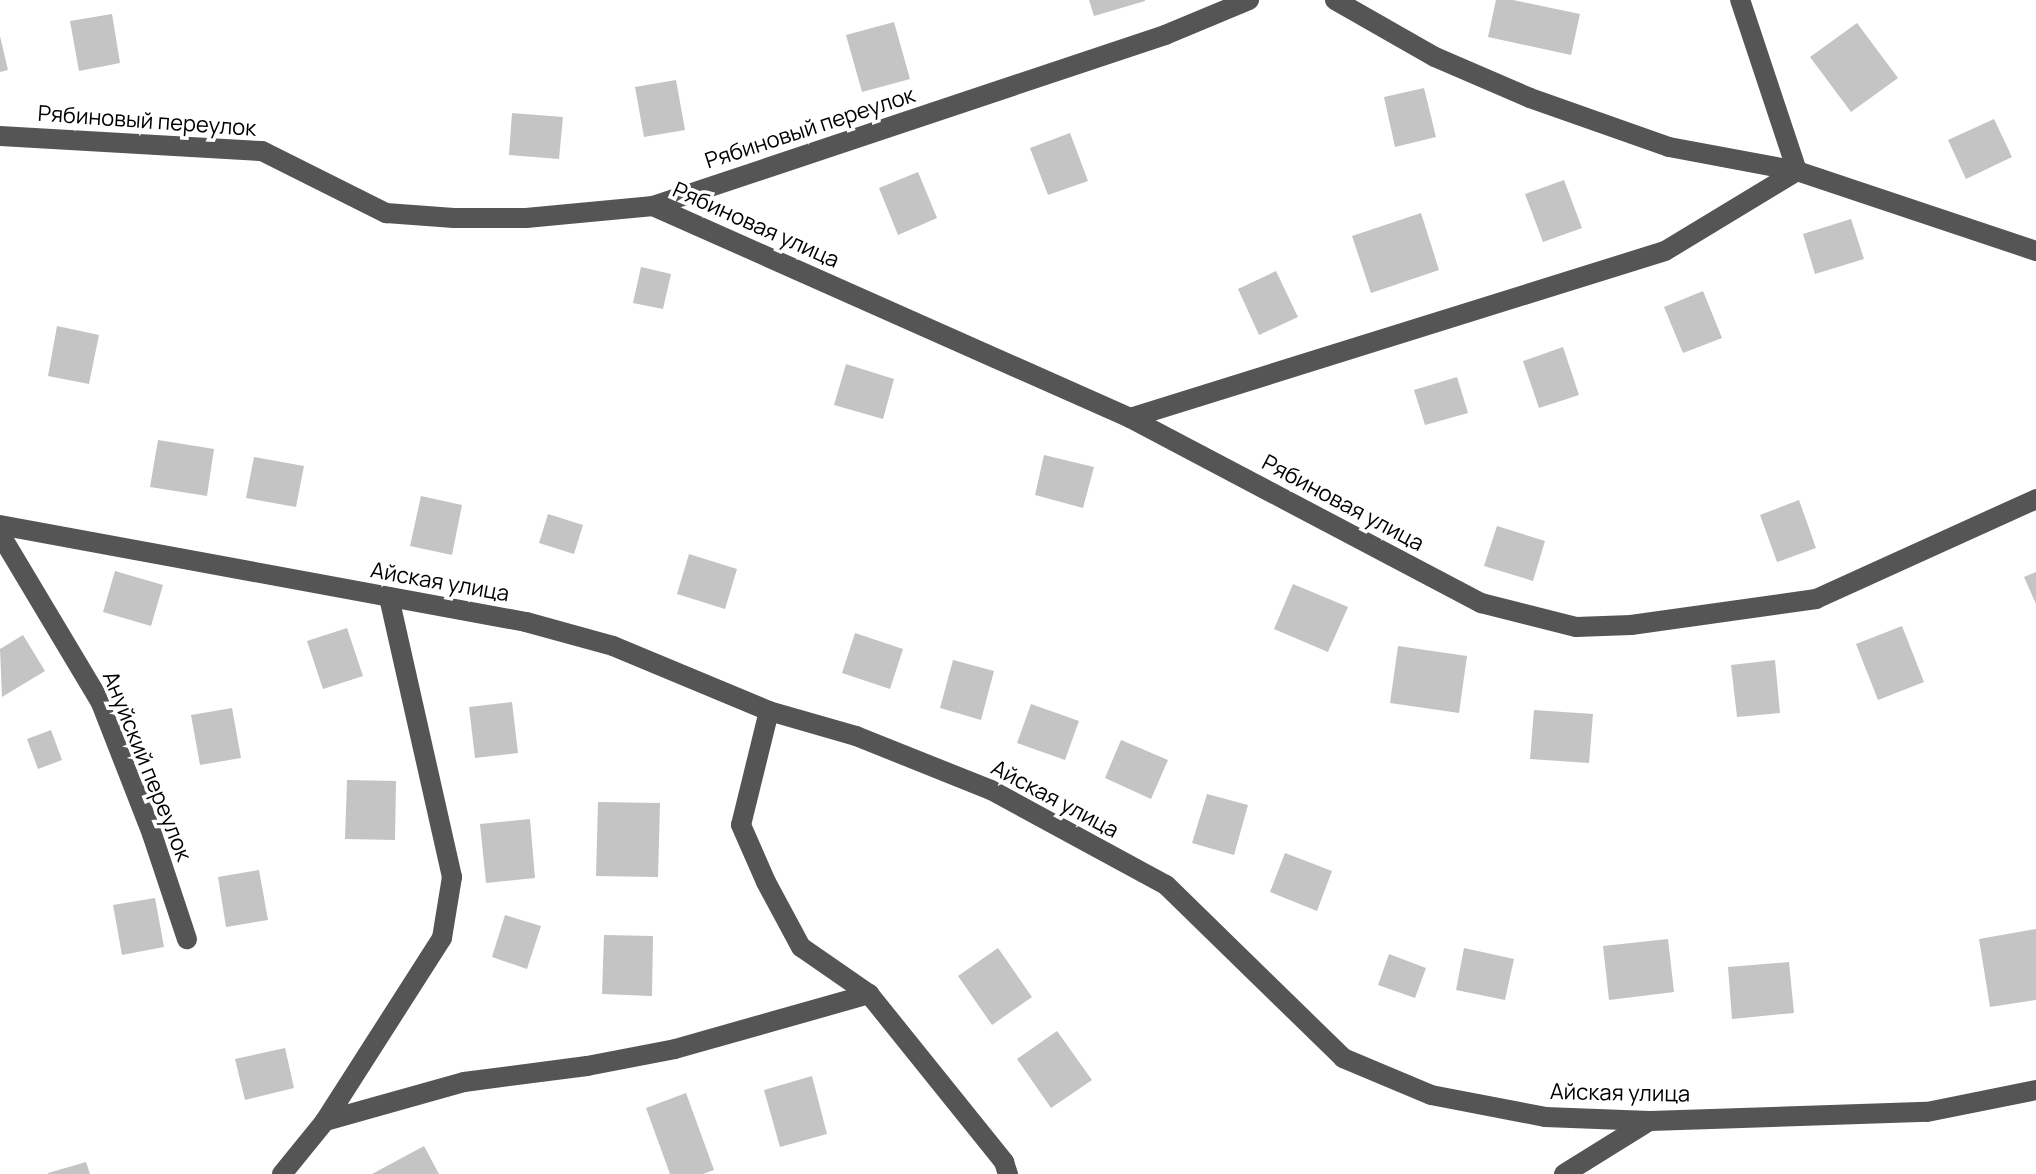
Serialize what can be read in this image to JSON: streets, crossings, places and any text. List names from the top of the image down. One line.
{"streets":{"street":["Рябиновый переулок","Рябиновая улица","Айская улица","Ануйский переулок"]},"crossings":[["Рябиновый переулок","Рябиновая улица"]]}
